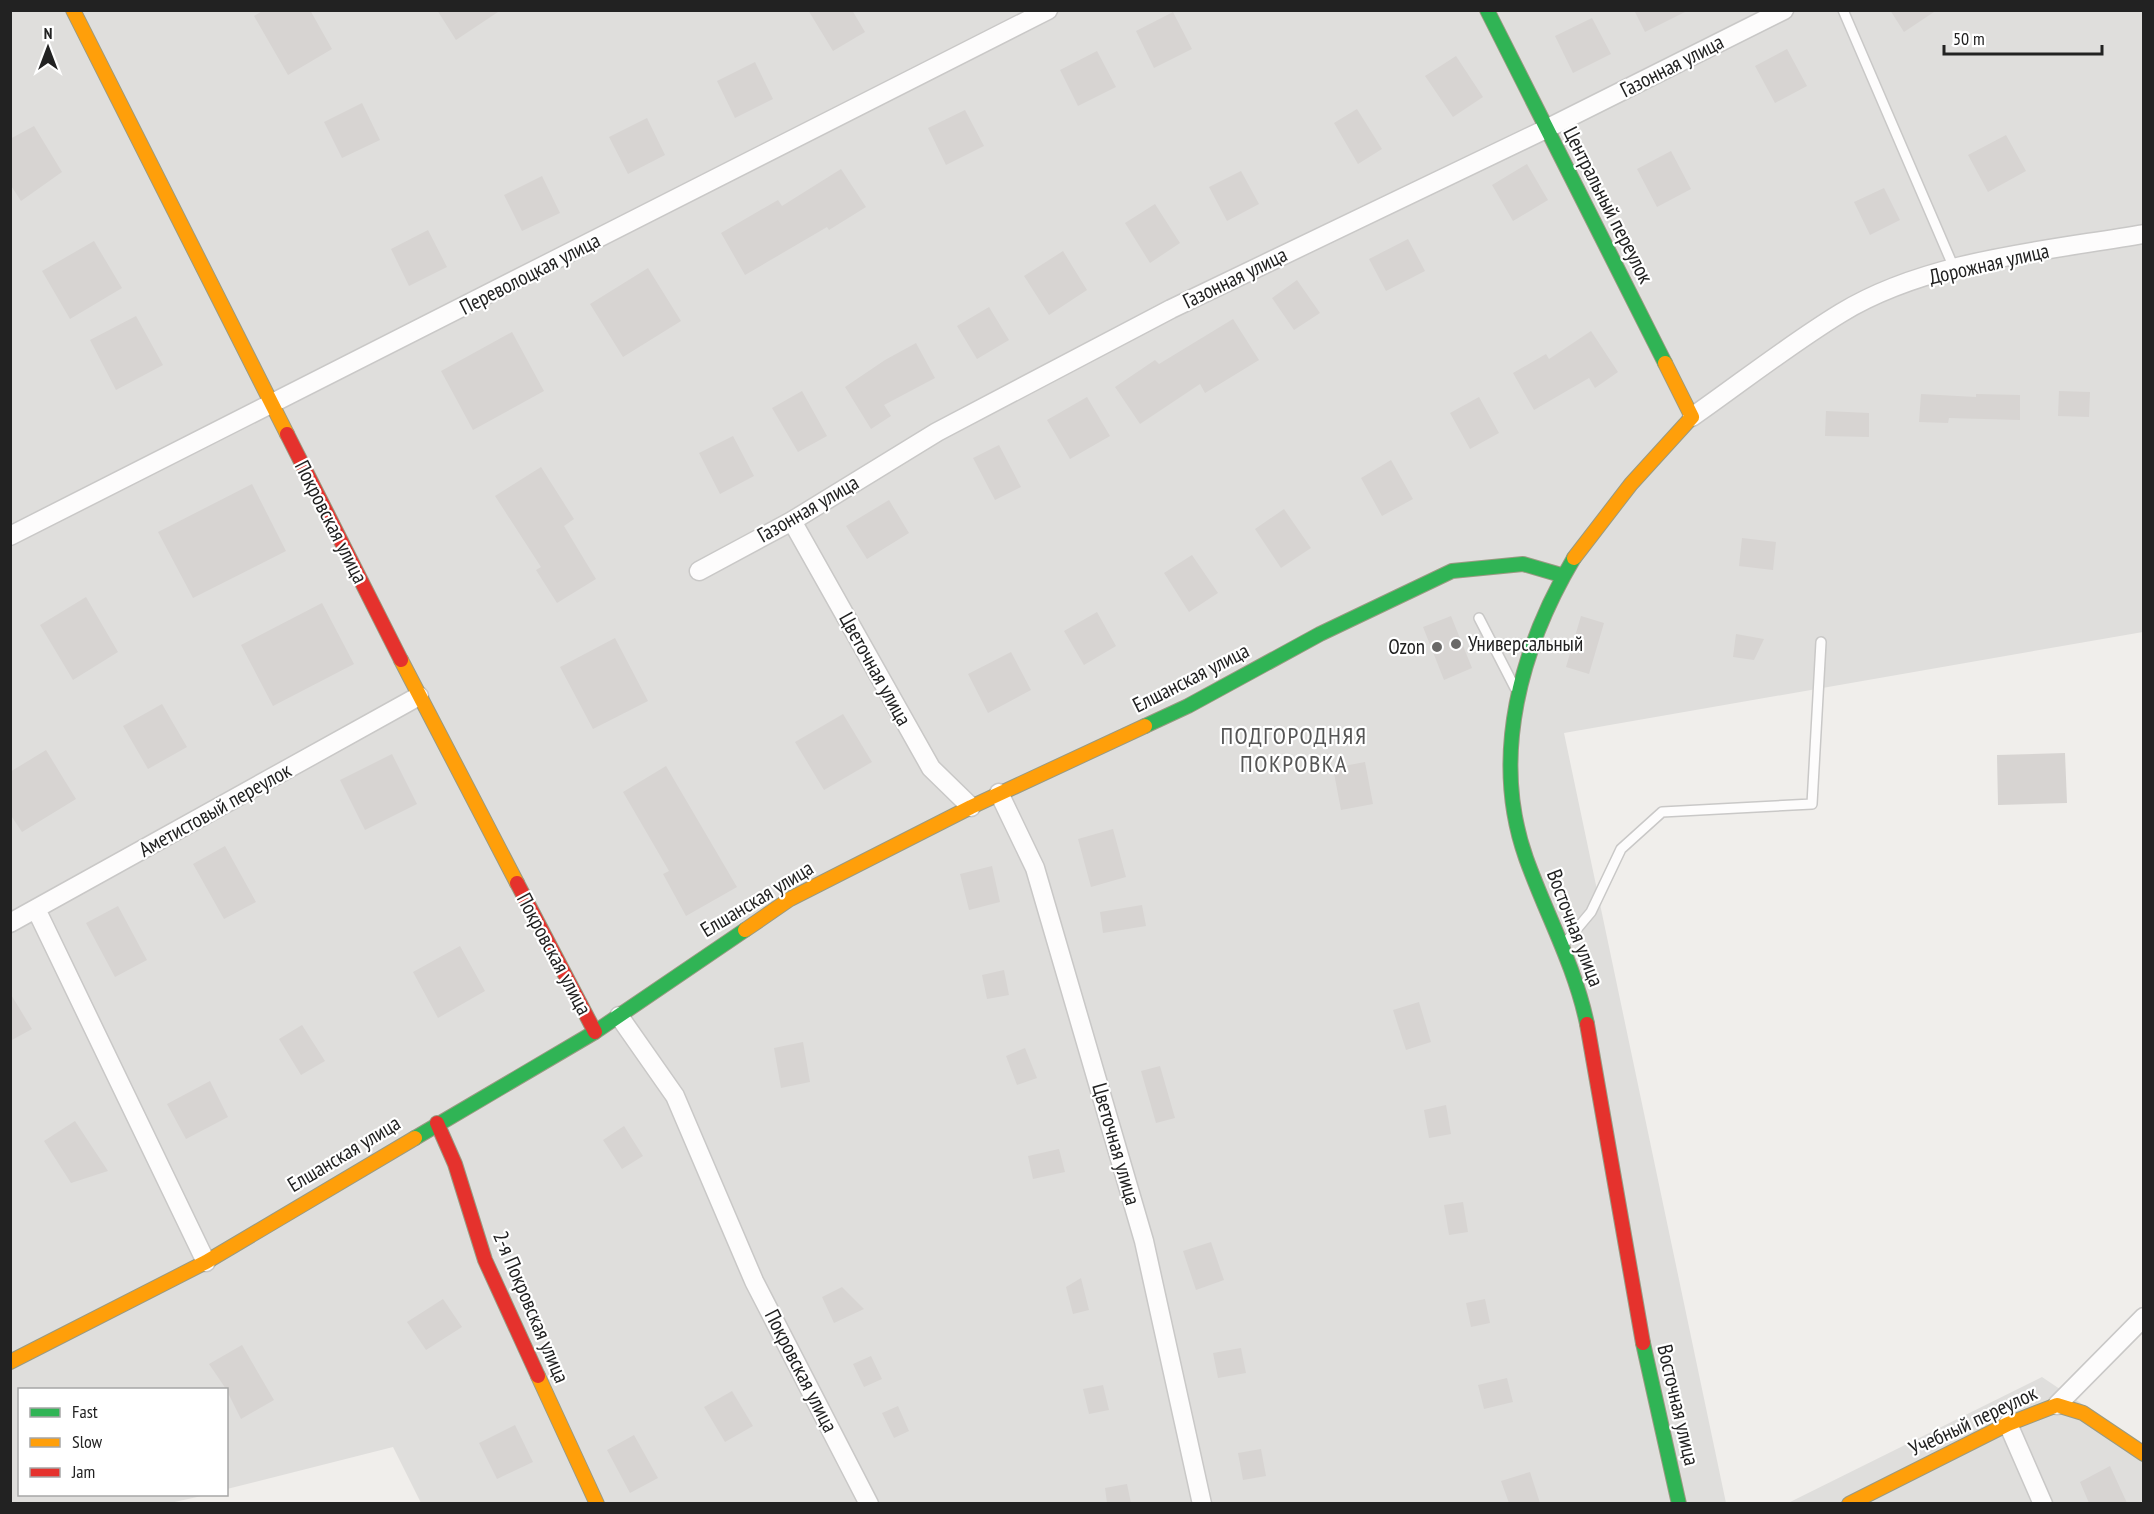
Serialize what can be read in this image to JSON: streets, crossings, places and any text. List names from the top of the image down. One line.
{"streets":{"street":["Газонная улица","Центральный переулок","Дорожная улица","Переволоцкая улица","Покровская улица","Цветочная улица","Елшанская улица","Аметистовый переулок","Восточная улица","2-я Покровская улица","Учебный переулок"]},"crossings":[["Газонная улица","Центральный переулок"],["Газонная улица","Цветочная улица"],["Центральный переулок","Дорожная улица"],["Центральный переулок","Восточная улица"],["Дорожная улица","Восточная улица"],["Переволоцкая улица","Покровская улица"],["Покровская улица","Елшанская улица"],["Покровская улица","Аметистовый переулок"],["Цветочная улица","Елшанская улица"],["Елшанская улица","Восточная улица"],["Елшанская улица","2-я Покровская улица"]],"districts":["ПОДГОРОДНЯЯ ПОКРОВКА"],"places":["Универсальный","Ozon"],"legend":["Fast","Slow","Jam"],"scale_bar":"50 m","north":"top"}
